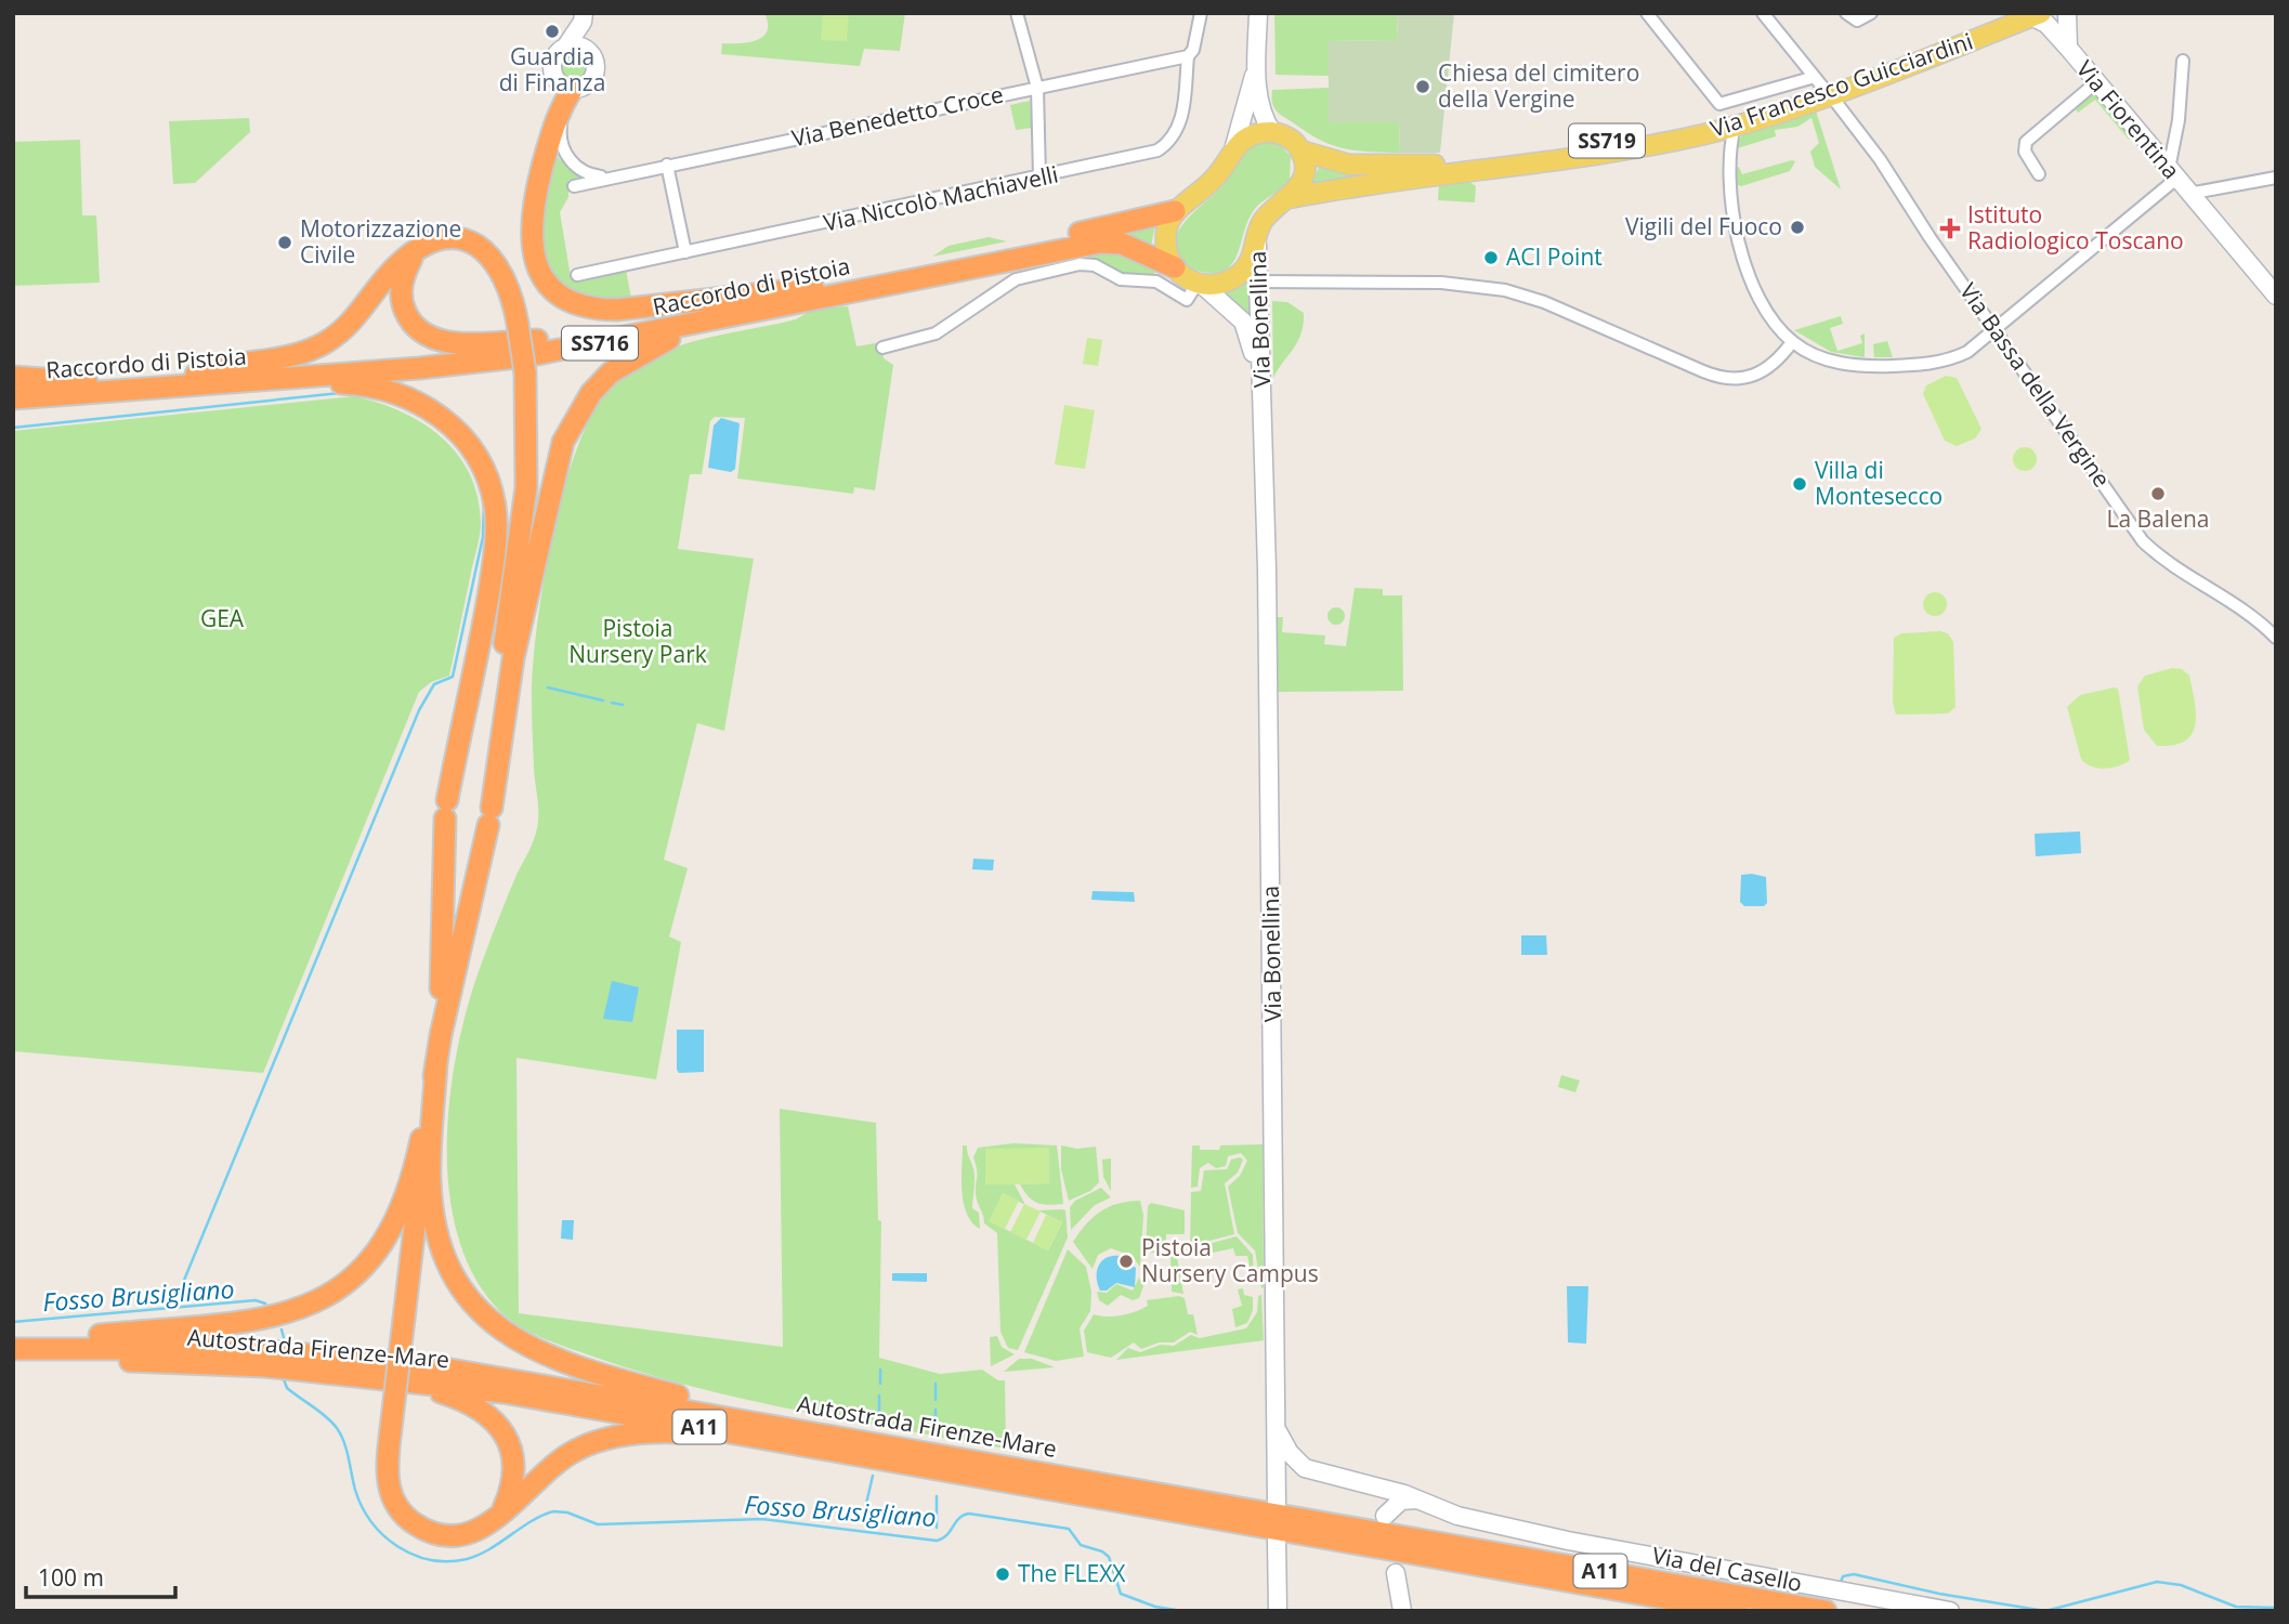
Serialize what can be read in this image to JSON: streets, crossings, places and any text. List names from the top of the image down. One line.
{"streets":{"highway":["Raccordo di Pistoia","SS716","Autostrada Firenze-Mare","A11"],"main road":["Via Francesco Guicciardini","Via Fiorentina","SS719","Via Bonellina","Via del Casello"],"street":["Via Benedetto Croce","Via Niccolò Machiavelli","Via Bassa della Vergine"]},"crossings":[["Via Francesco Guicciardini","Via Fiorentina"],["Via Francesco Guicciardini","Via Bassa della Vergine"],["Via Benedetto Croce","Via Niccolò Machiavelli"],["Via Bonellina","Via del Casello"]],"water":["Fosso Brusigliano"],"parks":["GEA","Pistoia Nursery Park"],"places":{"other":["Guardia di Finanza","Chiesa del cimitero della Vergine","Vigili del Fuoco","Motorizzazione Civile","ACI Point","Villa di Montesecco","La Balena","Pistoia Nursery Campus","The FLEXX"],"health":["Istituto Radiologico Toscano"]},"scale_bar":"100 m"}
